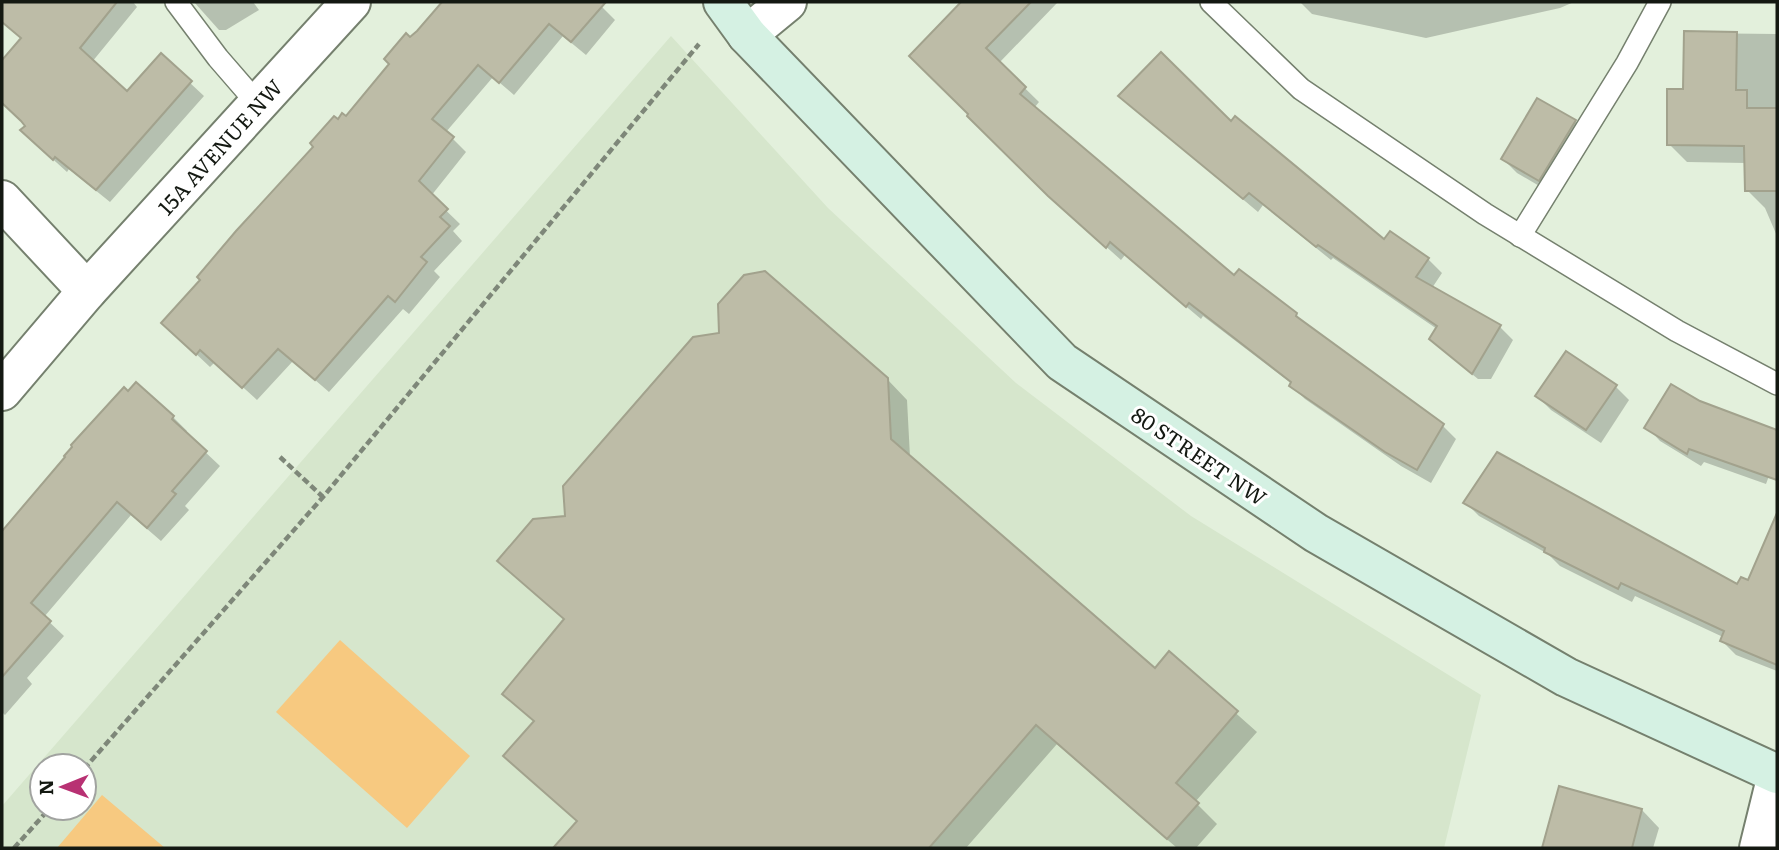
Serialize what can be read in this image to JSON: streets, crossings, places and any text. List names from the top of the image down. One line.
{"streets":{"street":["15A AVENUE NW","80 STREET NW"]},"north":"left"}
